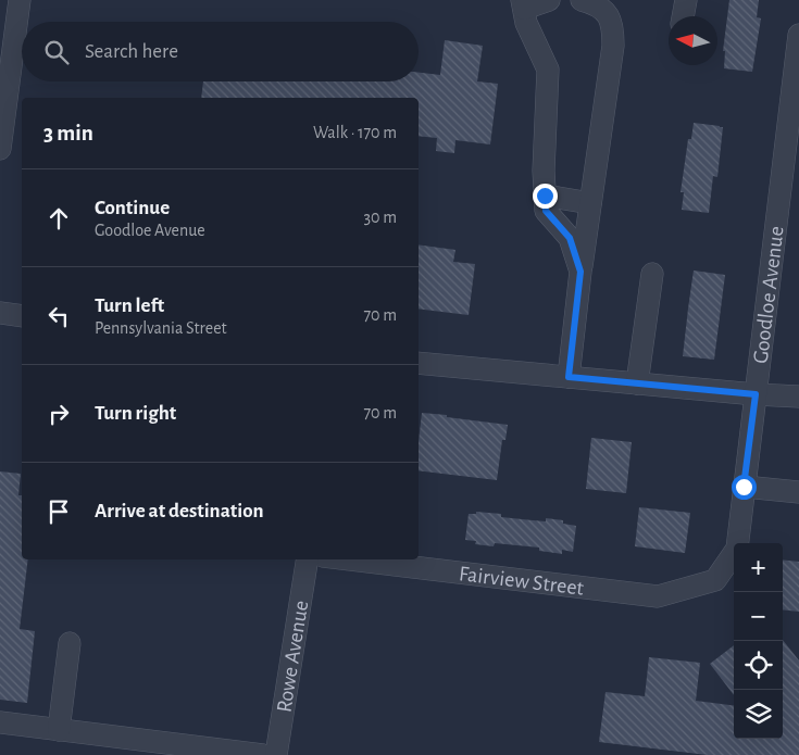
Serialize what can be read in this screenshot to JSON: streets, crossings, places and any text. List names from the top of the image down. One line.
{"streets":{"street":["Goodloe Avenue","Fairview Street","Rowe Avenue"]},"crossings":[["Goodloe Avenue","Fairview Street"]],"north":"left","page":{"search":"Search here","heading":["3 min","Walk · 170 m"],"list":[["Continue","Goodloe Avenue","30 m"],["Turn left","Pennsylvania Street","70 m"],["Turn right","70 m"],"Arrive at destination"],"map_buttons":["+","−"]}}
